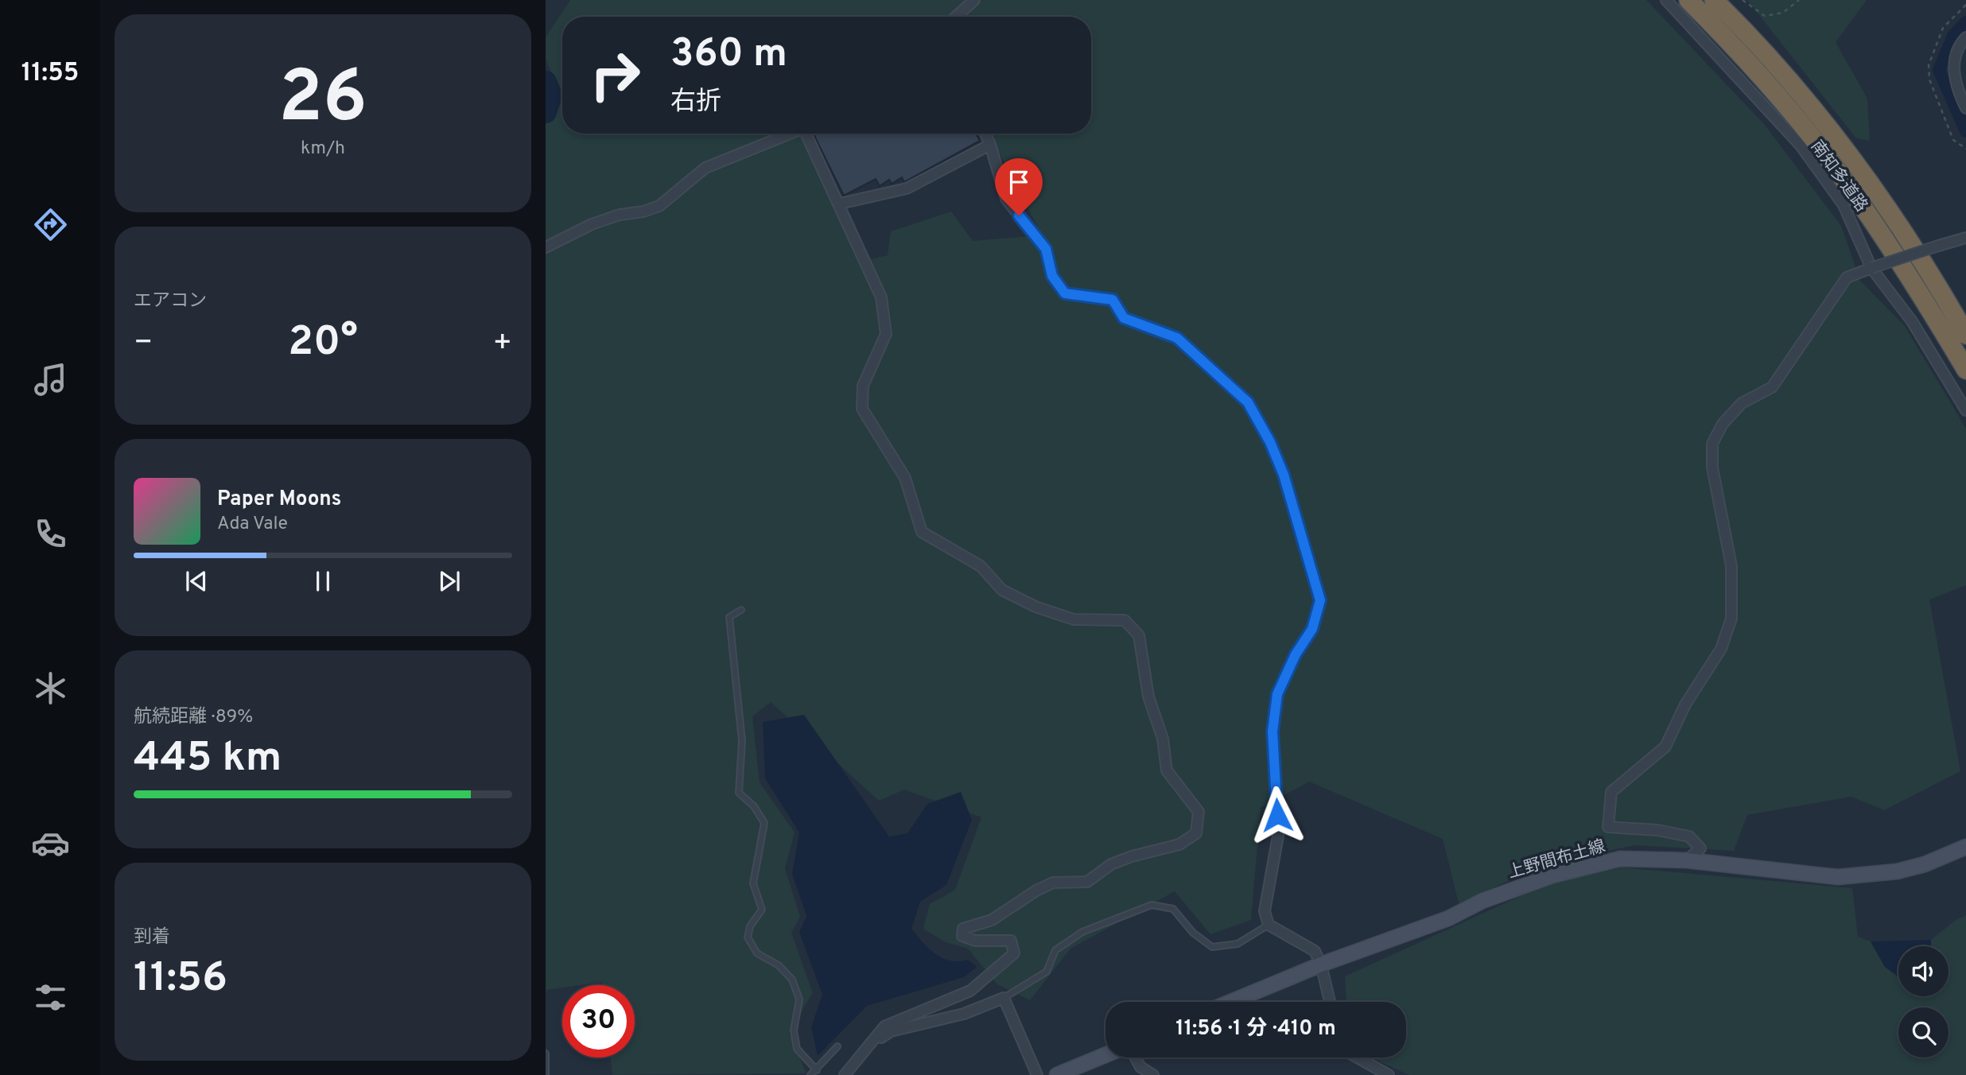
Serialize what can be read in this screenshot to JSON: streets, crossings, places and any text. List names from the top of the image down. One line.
{"streets":{"highway":["南知多道路"],"main road":["上野間布土線"]},"page":{"tabs":"11:55","tile":[["26","km/h"],"エアコン",["航続距離 · 89%","445 km"],["到着","11:56"]],"turn":["360 m","右折"],"heat":["−","20°","+"],"song":["Paper Moons","Ada Vale"],"limit":"30","trip":"11:56 · 1 分 · 410 m"}}
